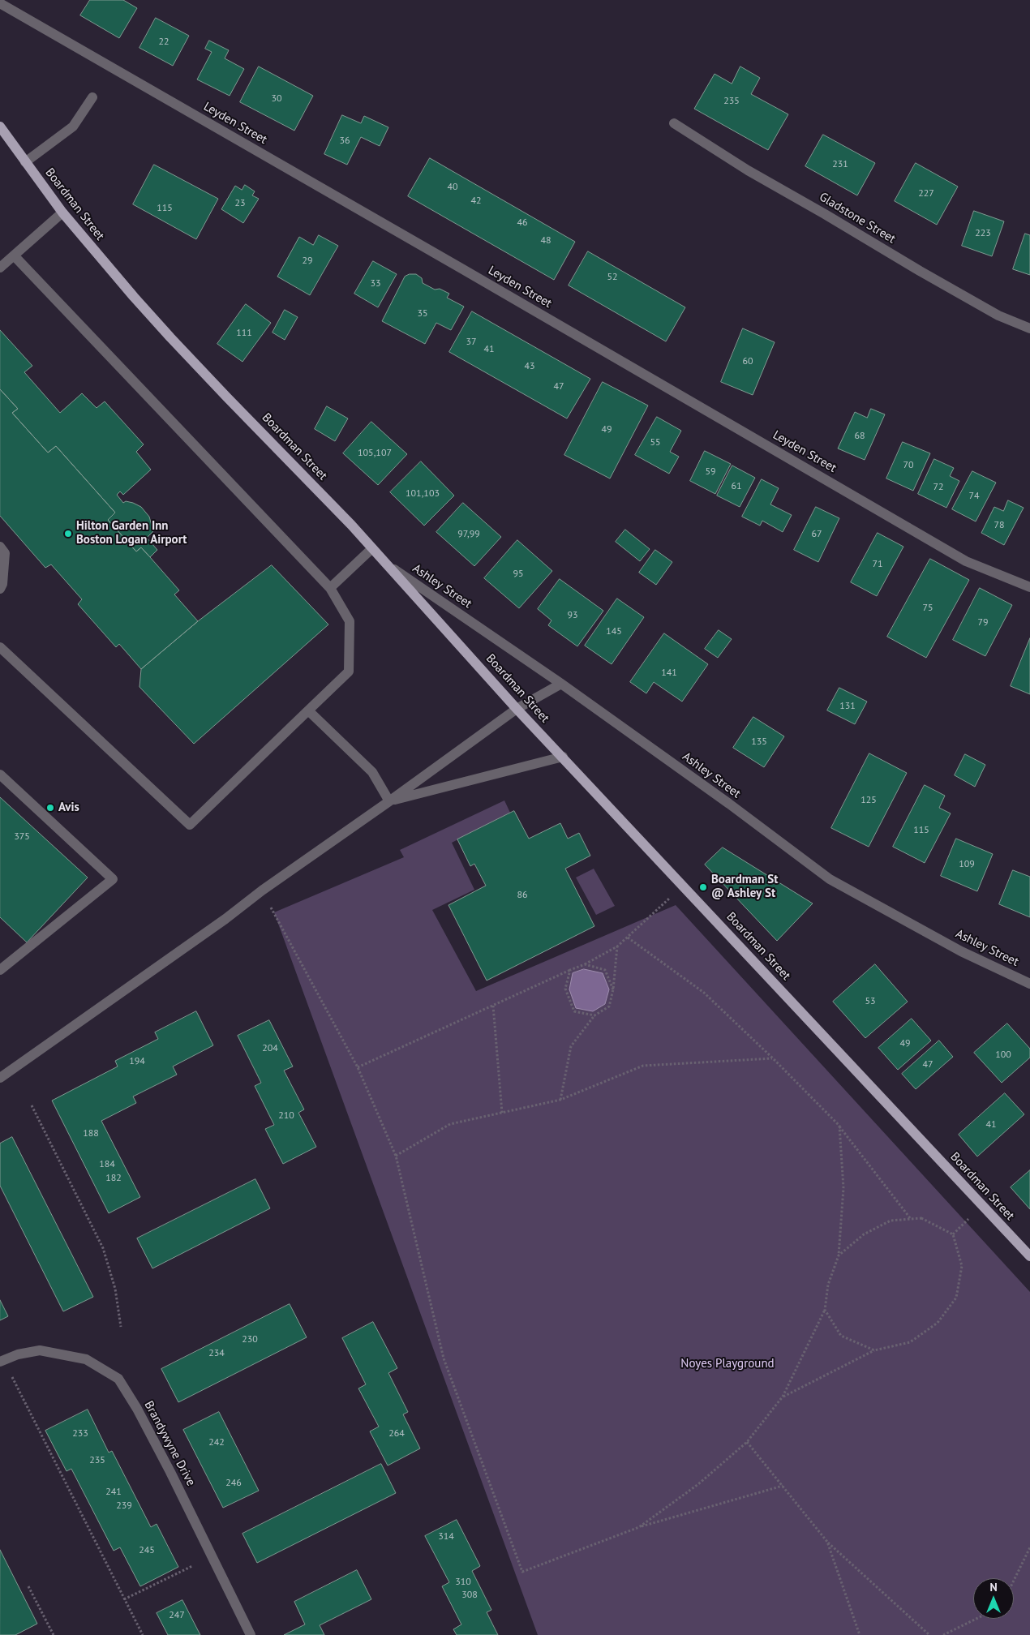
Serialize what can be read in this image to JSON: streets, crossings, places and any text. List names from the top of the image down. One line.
{"streets":{"main road":["Boardman Street"],"street":["Leyden Street","Gladstone Street","Ashley Street","Brandywyne Drive"]},"crossings":[["Boardman Street","Ashley Street"]],"parks":["Noyes Playground"],"places":["Hilton Garden Inn Boston Logan Airport","Avis","Boardman St @ Ashley St"],"house_numbers":["22","30","235","36","231","40","227","42","23","115","46","223","48","29","52","33","35","111","37","41","60","43","47","49","68","55","105,107","70","59","61","72","101,103","74","78","97,99","67","71","95","75","93","79","145","141","131","135","125","115","375","109","86","53","49","204","100","194","47","210","41","188","184","182","230","234","233","264","242","235","246","241","239","314","245","310","308","247"],"north":"top"}
